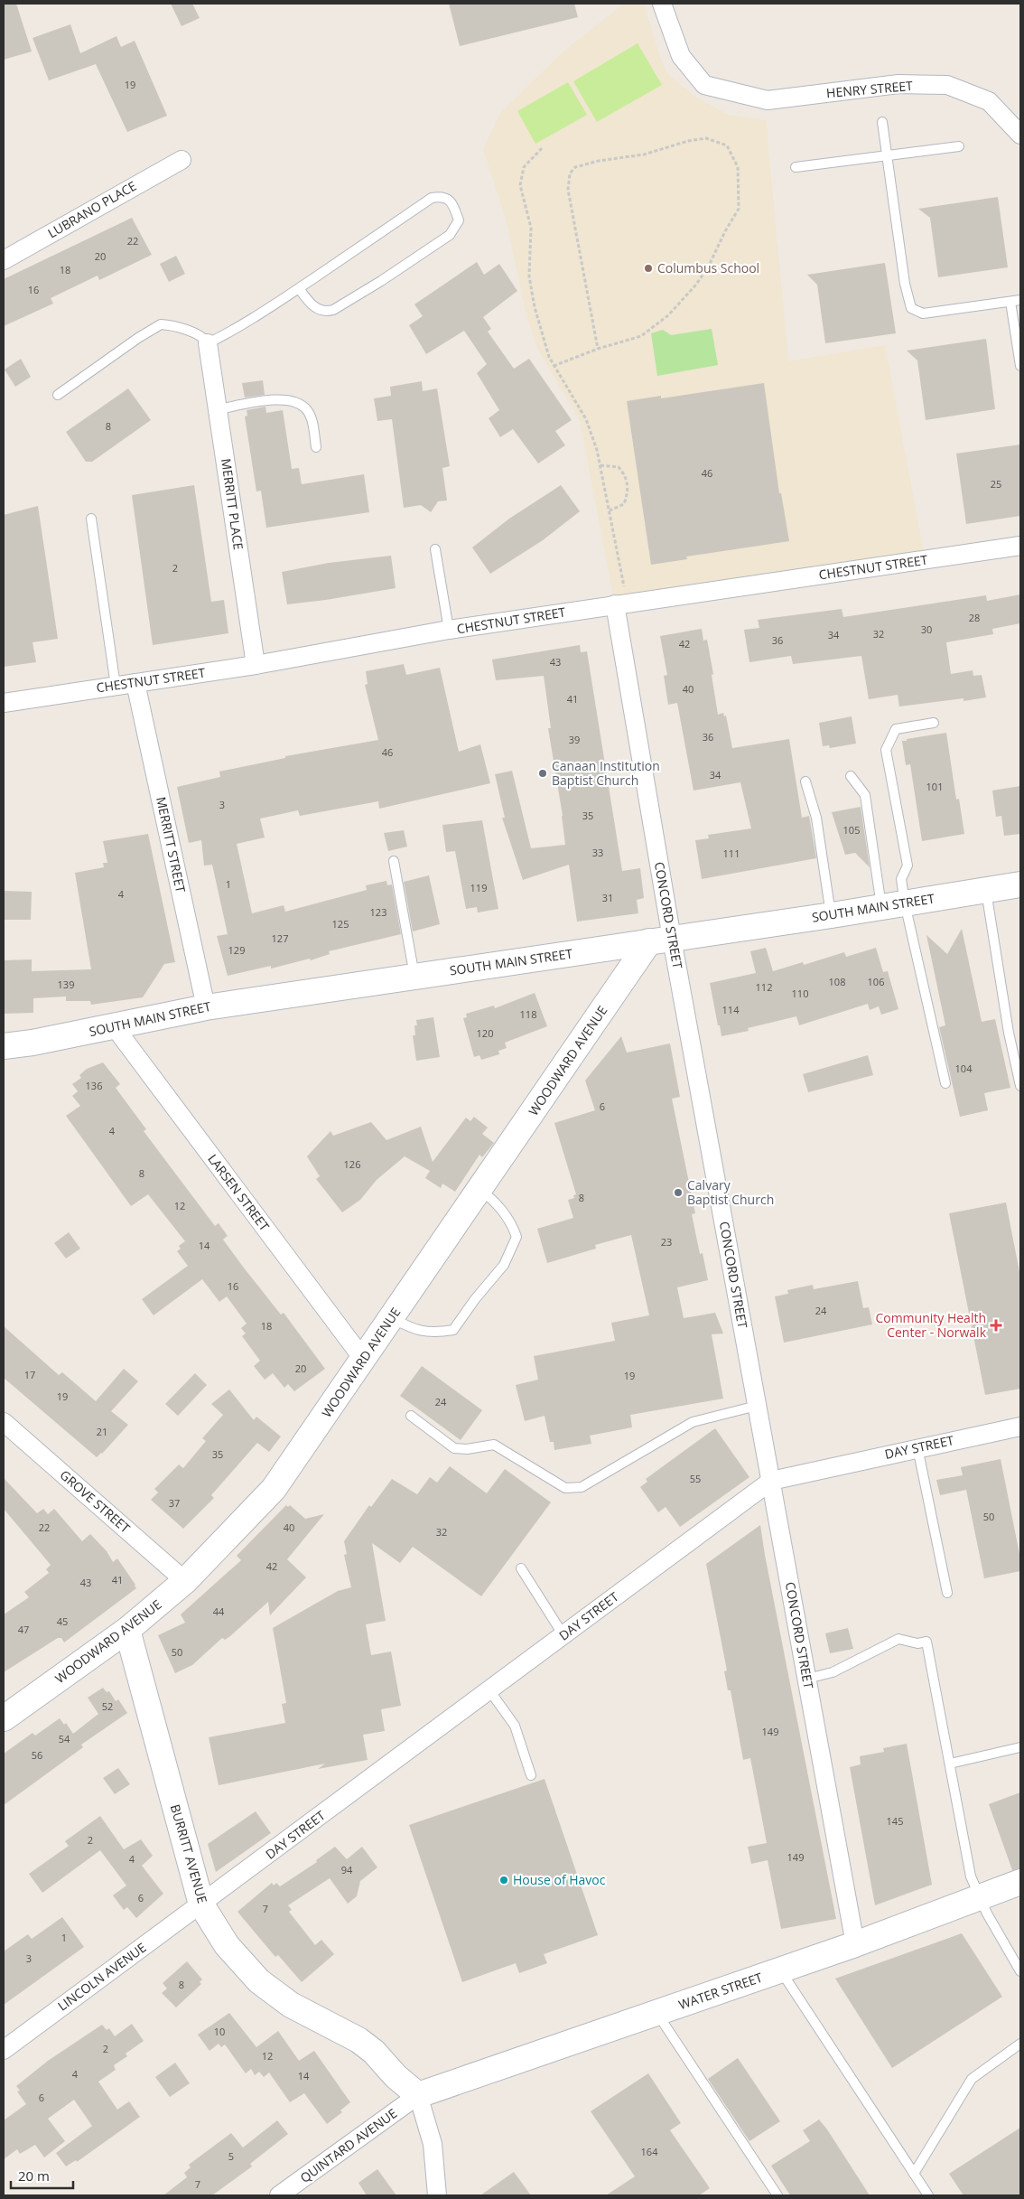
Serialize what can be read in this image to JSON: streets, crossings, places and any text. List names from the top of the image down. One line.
{"streets":{"main road":["SOUTH MAIN STREET","WOODWARD AVENUE","BURRITT AVENUE","WATER STREET"],"street":["HENRY STREET","LUBRANO PLACE","MERRITT PLACE","CHESTNUT STREET","MERRITT STREET","CONCORD STREET","LARSEN STREET","DAY STREET","GROVE STREET","LINCOLN AVENUE","QUINTARD AVENUE"]},"crossings":[["MERRITT PLACE","CHESTNUT STREET"],["CHESTNUT STREET","MERRITT STREET"],["CHESTNUT STREET","CONCORD STREET"],["MERRITT STREET","SOUTH MAIN STREET"],["SOUTH MAIN STREET","CONCORD STREET"],["SOUTH MAIN STREET","WOODWARD AVENUE"],["SOUTH MAIN STREET","LARSEN STREET"],["CONCORD STREET","WOODWARD AVENUE"],["CONCORD STREET","DAY STREET"],["CONCORD STREET","WATER STREET"],["WOODWARD AVENUE","LARSEN STREET"],["WOODWARD AVENUE","GROVE STREET"],["WOODWARD AVENUE","BURRITT AVENUE"],["DAY STREET","BURRITT AVENUE"],["DAY STREET","LINCOLN AVENUE"],["BURRITT AVENUE","LINCOLN AVENUE"],["BURRITT AVENUE","WATER STREET"],["BURRITT AVENUE","QUINTARD AVENUE"],["WATER STREET","QUINTARD AVENUE"]],"places":{"other":["Columbus School","Canaan Institution Baptist Church","Calvary Baptist Church","House of Havoc"],"health":["Community Health Center - Norwalk"]},"house_numbers":["19","22","20","18","16","8","46","25","2","28","30","32","34","36","42","43","40","41","36","39","46","34","101","3","35","105","33","111","1","119","4","31","123","125","127","129","108","106","139","112","110","114","118","120","104","136","6","4","126","8","8","12","23","14","16","24","18","20","17","19","19","24","21","35","55","37","50","22","40","32","42","41","43","44","45","47","50","52","149","54","56","145","2","149","4","94","6","7","1","3","8","10","2","12","4","14","6","164","5","7"],"scale_bar":"20 m"}
